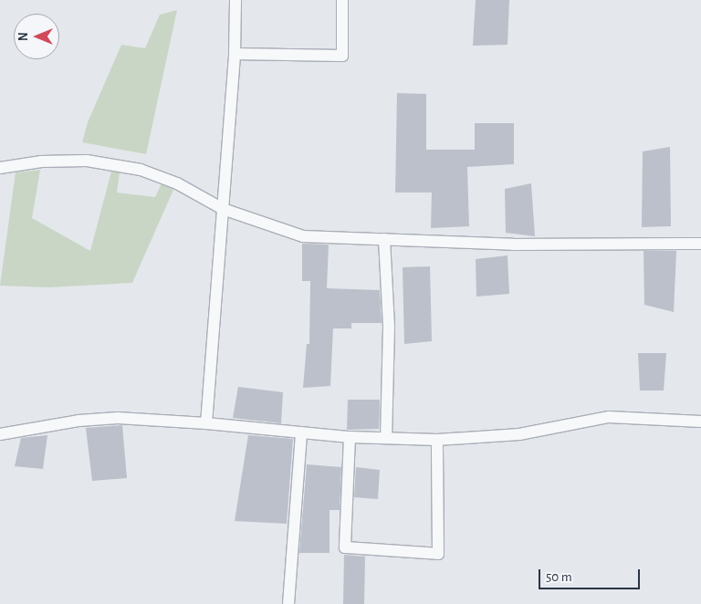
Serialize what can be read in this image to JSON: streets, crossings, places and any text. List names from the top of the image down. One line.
{"scale_bar":"50 m","north":"left"}
